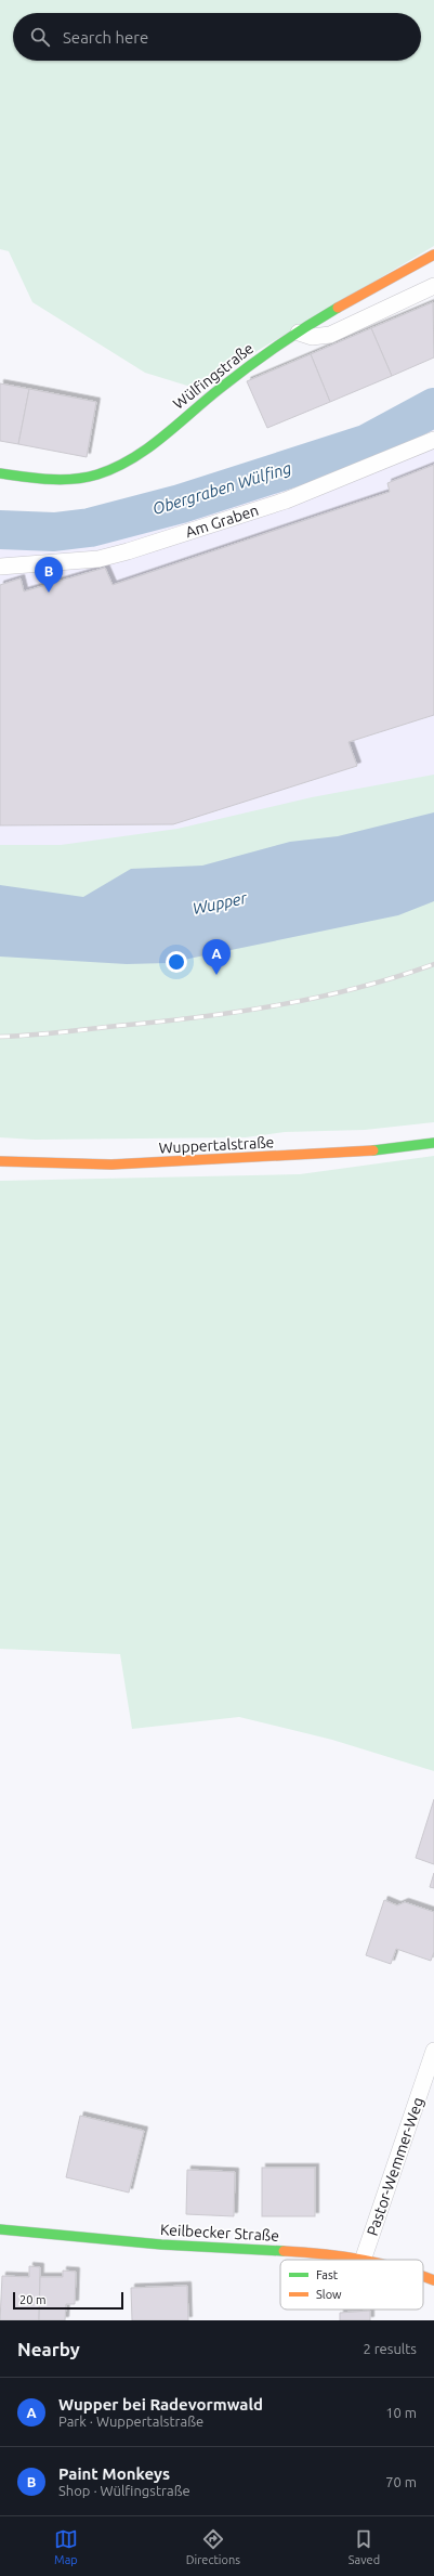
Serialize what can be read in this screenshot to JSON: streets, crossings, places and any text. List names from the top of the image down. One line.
{"streets":{"main road":["Wülfingstraße","Wuppertalstraße","Keilbecker Straße"],"lane":["Am Graben","Pastor-Wemmer-Weg"]},"crossings":[["Pastor-Wemmer-Weg","Keilbecker Straße"]],"water":["Obergraben Wülfing","Wupper"],"legend":["Fast","Slow"],"scale_bar":"20 m","page":{"search":"Search here","pins":["B","A"],"scale":"20 m","heading":["Nearby","2 results"],"list":[{"mark":"A","name":"Wupper bei Radevormwald","note":"Park · Wuppertalstraße","value":"10 m"},{"mark":"B","name":"Paint Monkeys","note":"Shop · Wülfingstraße","value":"70 m"}],"nav":["Map","Directions","Saved"]}}
